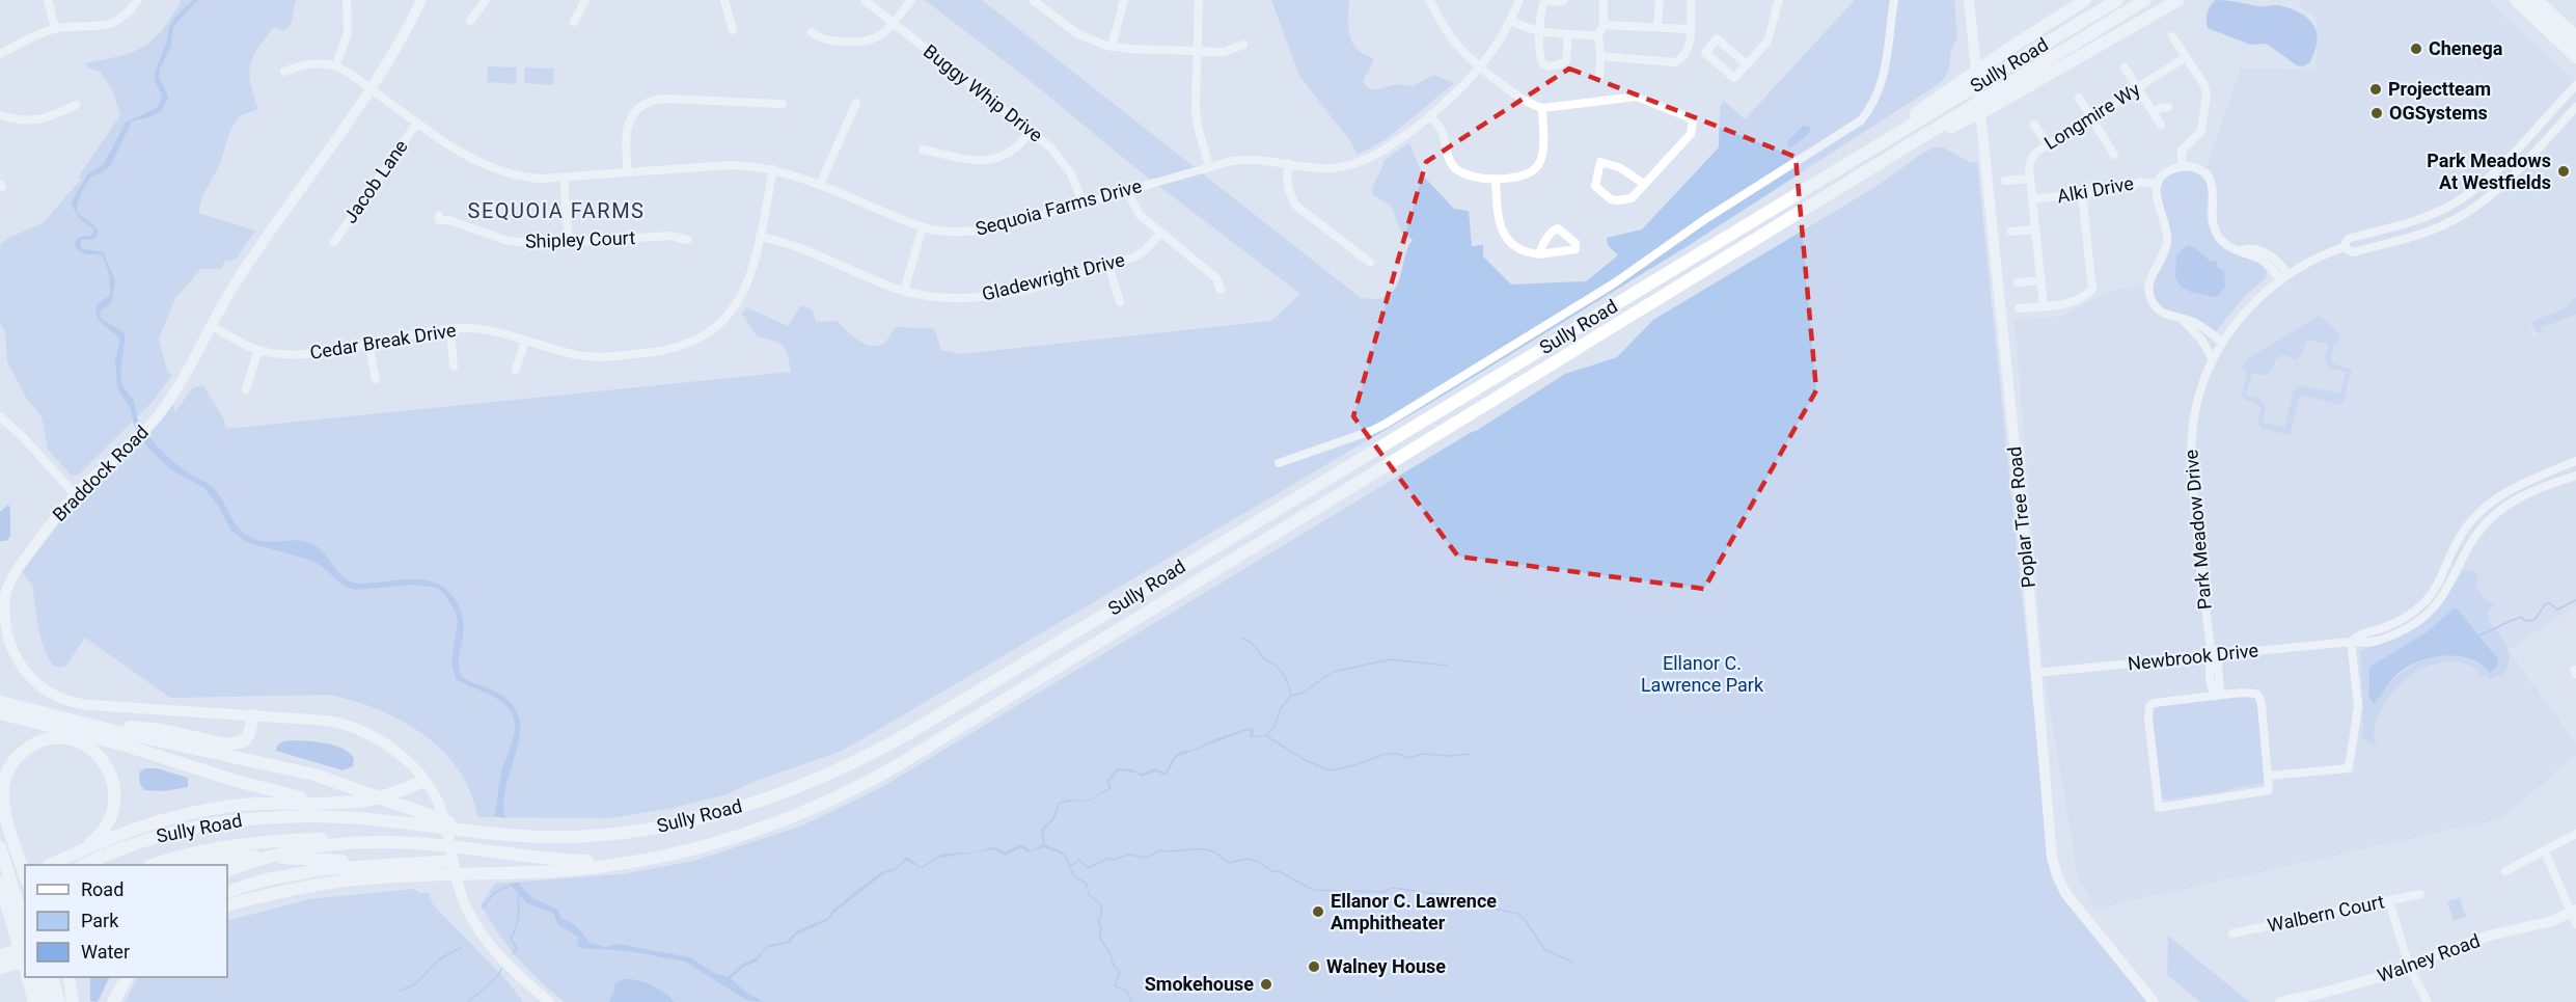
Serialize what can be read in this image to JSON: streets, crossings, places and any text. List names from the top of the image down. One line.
{"streets":{"highway":["Sully Road"],"main road":["Braddock Road","Poplar Tree Road","Walney Road"],"street":["Buggy Whip Drive","Longmire Wy","Jacob Lane","Alki Drive","Sequoia Farms Drive","Shipley Court","Gladewright Drive","Cedar Break Drive","Park Meadow Drive","Newbrook Drive","Walbern Court"]},"crossings":[["Buggy Whip Drive","Sequoia Farms Drive"],["Longmire Wy","Alki Drive"],["Jacob Lane","Sequoia Farms Drive"],["Sequoia Farms Drive","Cedar Break Drive"],["Sequoia Farms Drive","Braddock Road"],["Gladewright Drive","Cedar Break Drive"],["Cedar Break Drive","Braddock Road"],["Poplar Tree Road","Newbrook Drive"],["Park Meadow Drive","Newbrook Drive"]],"districts":["SEQUOIA FARMS"],"parks":["Ellanor C. Lawrence Park"],"places":["Chenega","Projectteam","OGSystems","Park Meadows At Westfields","Ellanor C. Lawrence Amphitheater","Walney House","Smokehouse"],"legend":["Road","Park","Water"]}
